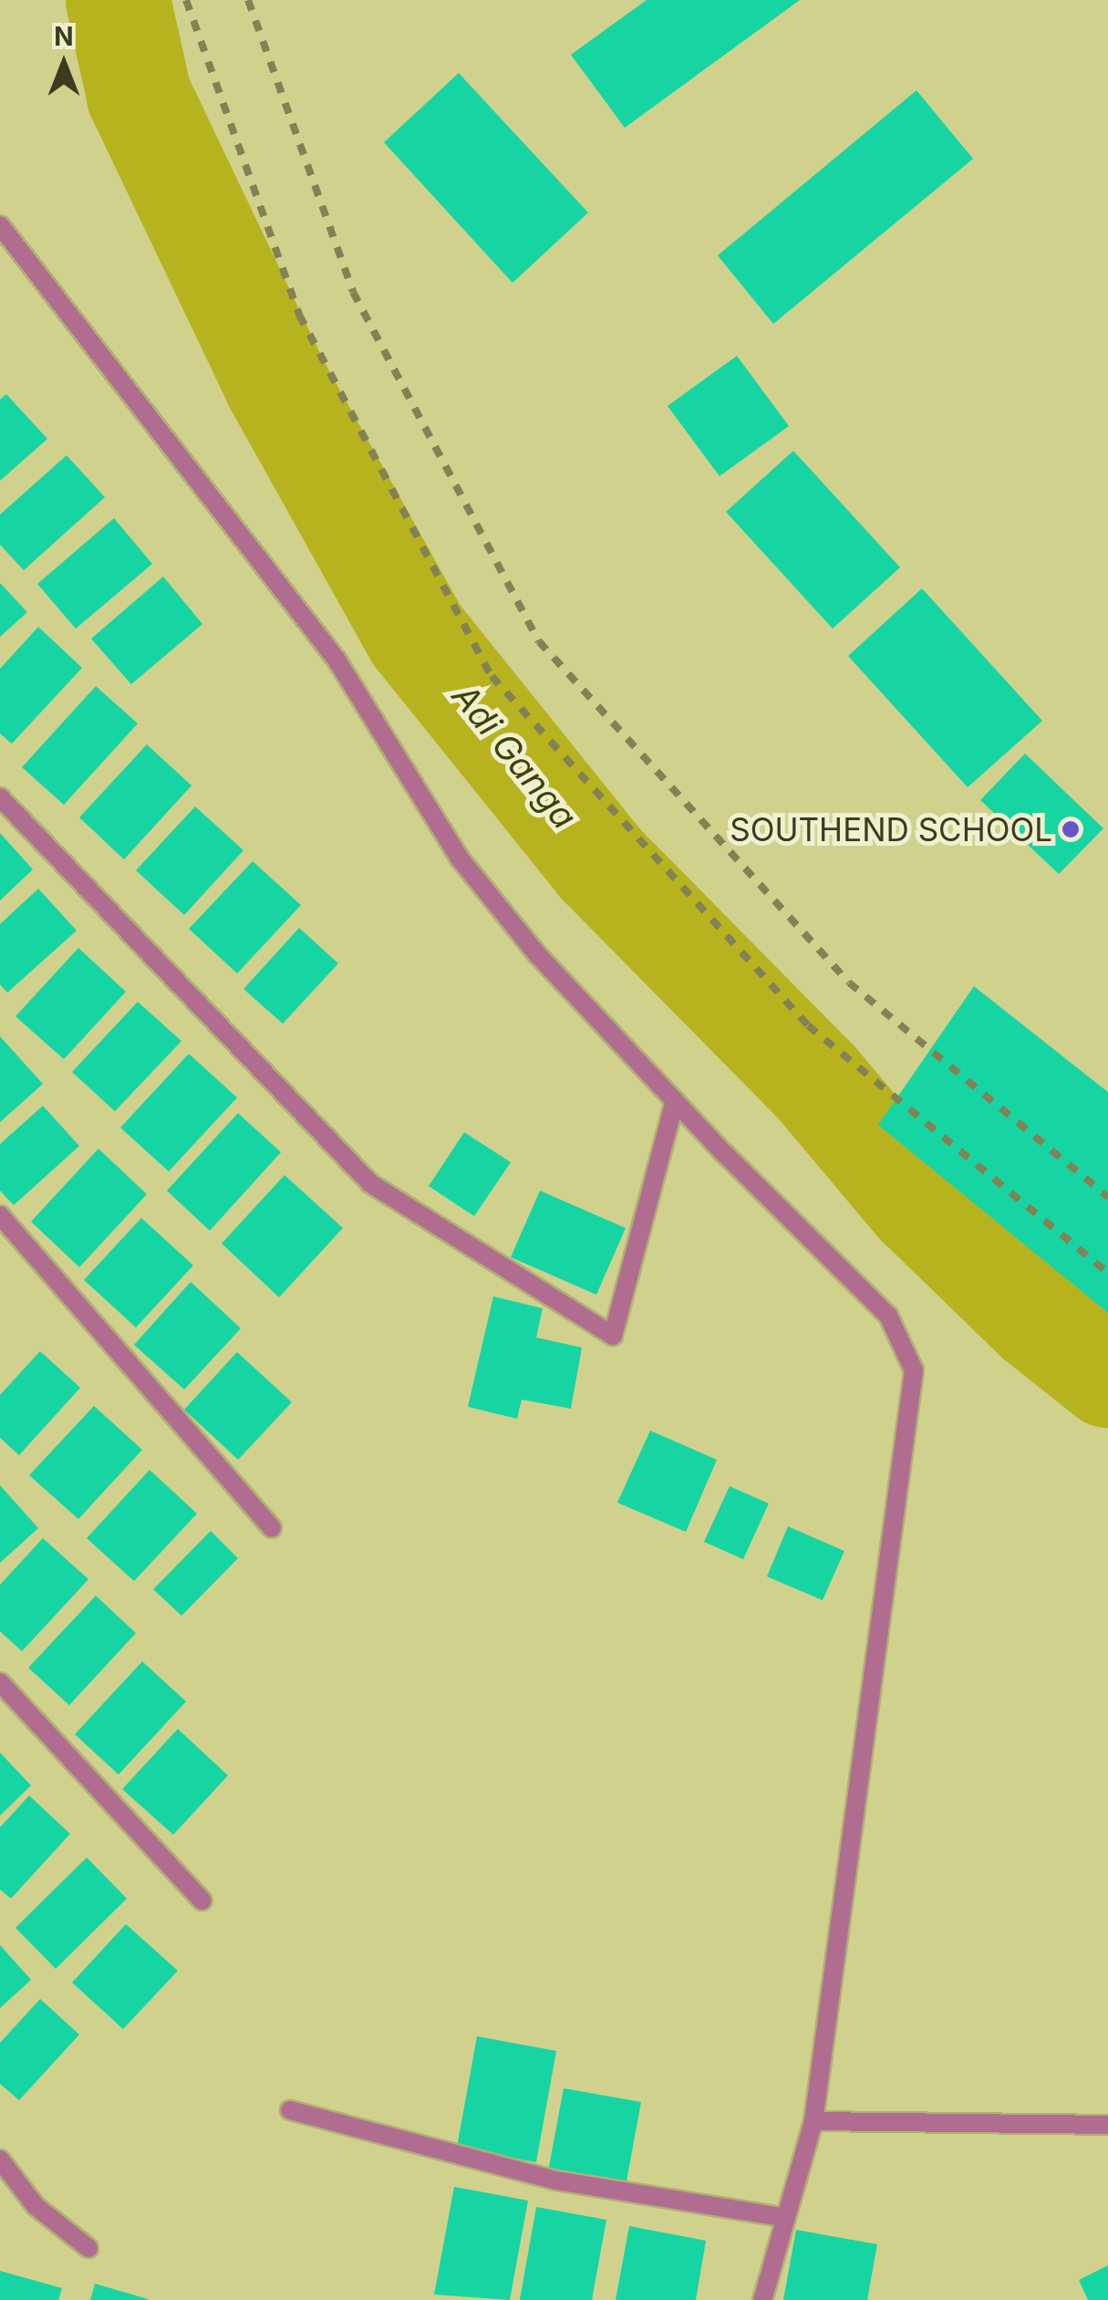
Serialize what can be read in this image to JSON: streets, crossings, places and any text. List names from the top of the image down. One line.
{"water":["Adi Ganga"],"places":["SOUTHEND SCHOOL"],"north":"top"}
